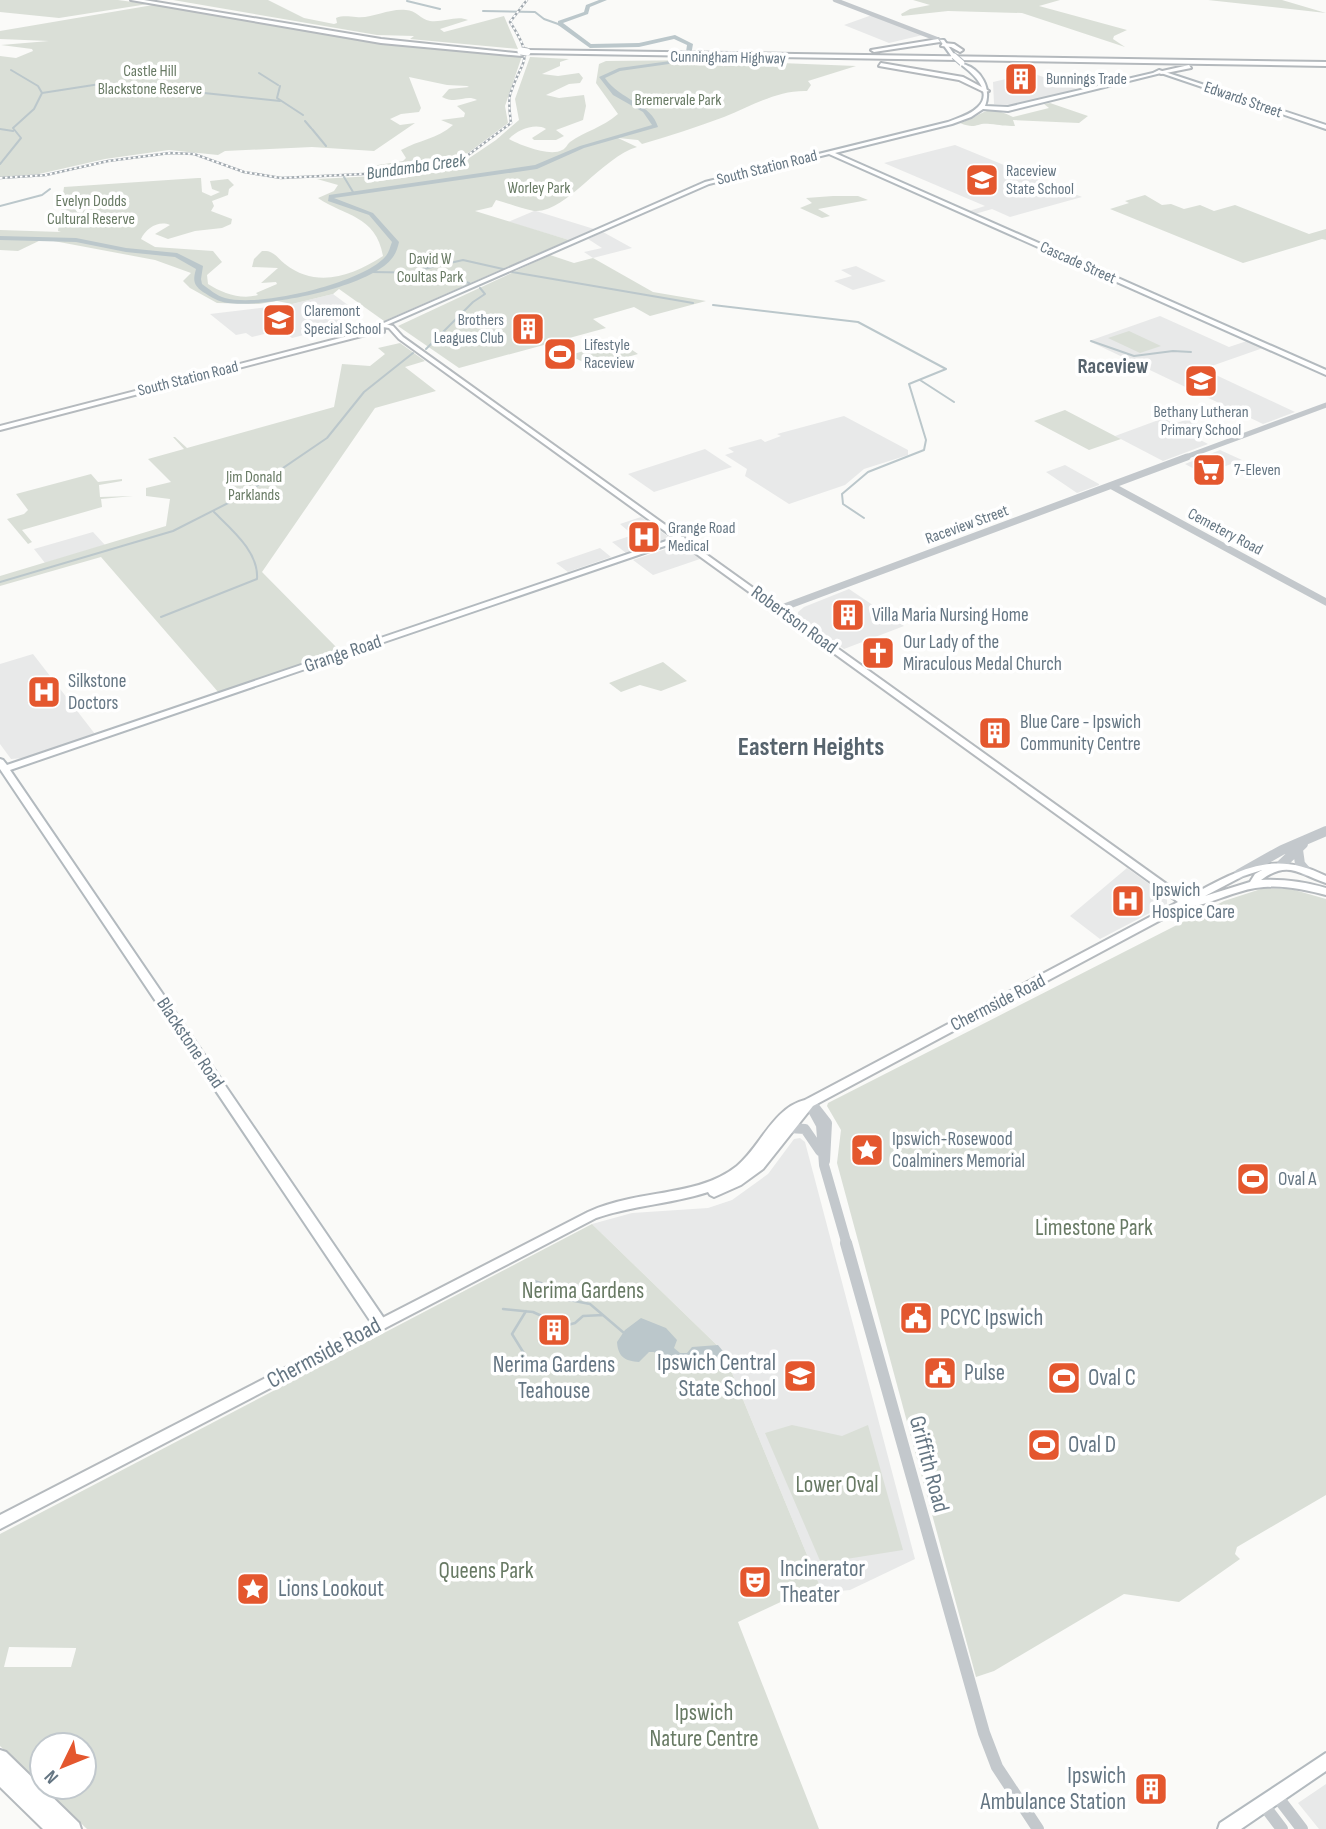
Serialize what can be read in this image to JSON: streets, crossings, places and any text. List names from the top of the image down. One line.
{"streets":{"highway":["Cunningham Highway"],"main road":["Edwards Street","South Station Road","Cascade Street","Robertson Road","Grange Road","Chermside Road","Blackstone Road"],"street":["Raceview Street","Cemetery Road","Griffith Road"]},"crossings":[["Edwards Street","South Station Road"],["South Station Road","Cascade Street"],["South Station Road","Robertson Road"],["Raceview Street","Cemetery Road"],["Raceview Street","Robertson Road"],["Robertson Road","Grange Road"],["Robertson Road","Chermside Road"],["Grange Road","Blackstone Road"],["Chermside Road","Blackstone Road"],["Chermside Road","Griffith Road"]],"districts":["Raceview","Eastern Heights"],"water":["Bundamba Creek"],"parks":["Castle Hill Blackstone Reserve","Bremervale Park","Worley Park","Evelyn Dodds Cultural Reserve","David W Coultas Park","Jim Donald Parklands","Limestone Park","Nerima Gardens","Lower Oval","Queens Park","Ipswich Nature Centre"],"places":{"building":["Bunnings Trade","Brothers Leagues Club","Villa Maria Nursing Home","Blue Care - Ipswich Community Centre","Nerima Gardens Teahouse","Ipswich Ambulance Station"],"school or university":["Raceview State School","Claremont Special School","Bethany Lutheran Primary School","Ipswich Central State School"],"sports":["Lifestyle Raceview","Oval A","Oval C","Oval D"],"supermarket":["7-Eleven"],"hospital":["Grange Road Medical","Silkstone Doctors","Ipswich Hospice Care"],"church":["Our Lady of the Miraculous Medal Church"],"place":["Ipswich-Rosewood Coalminers Memorial","Lions Lookout"],"public building":["PCYC Ipswich","Pulse"],"theatre":["Incinerator Theater"]},"north":"bottom left"}
